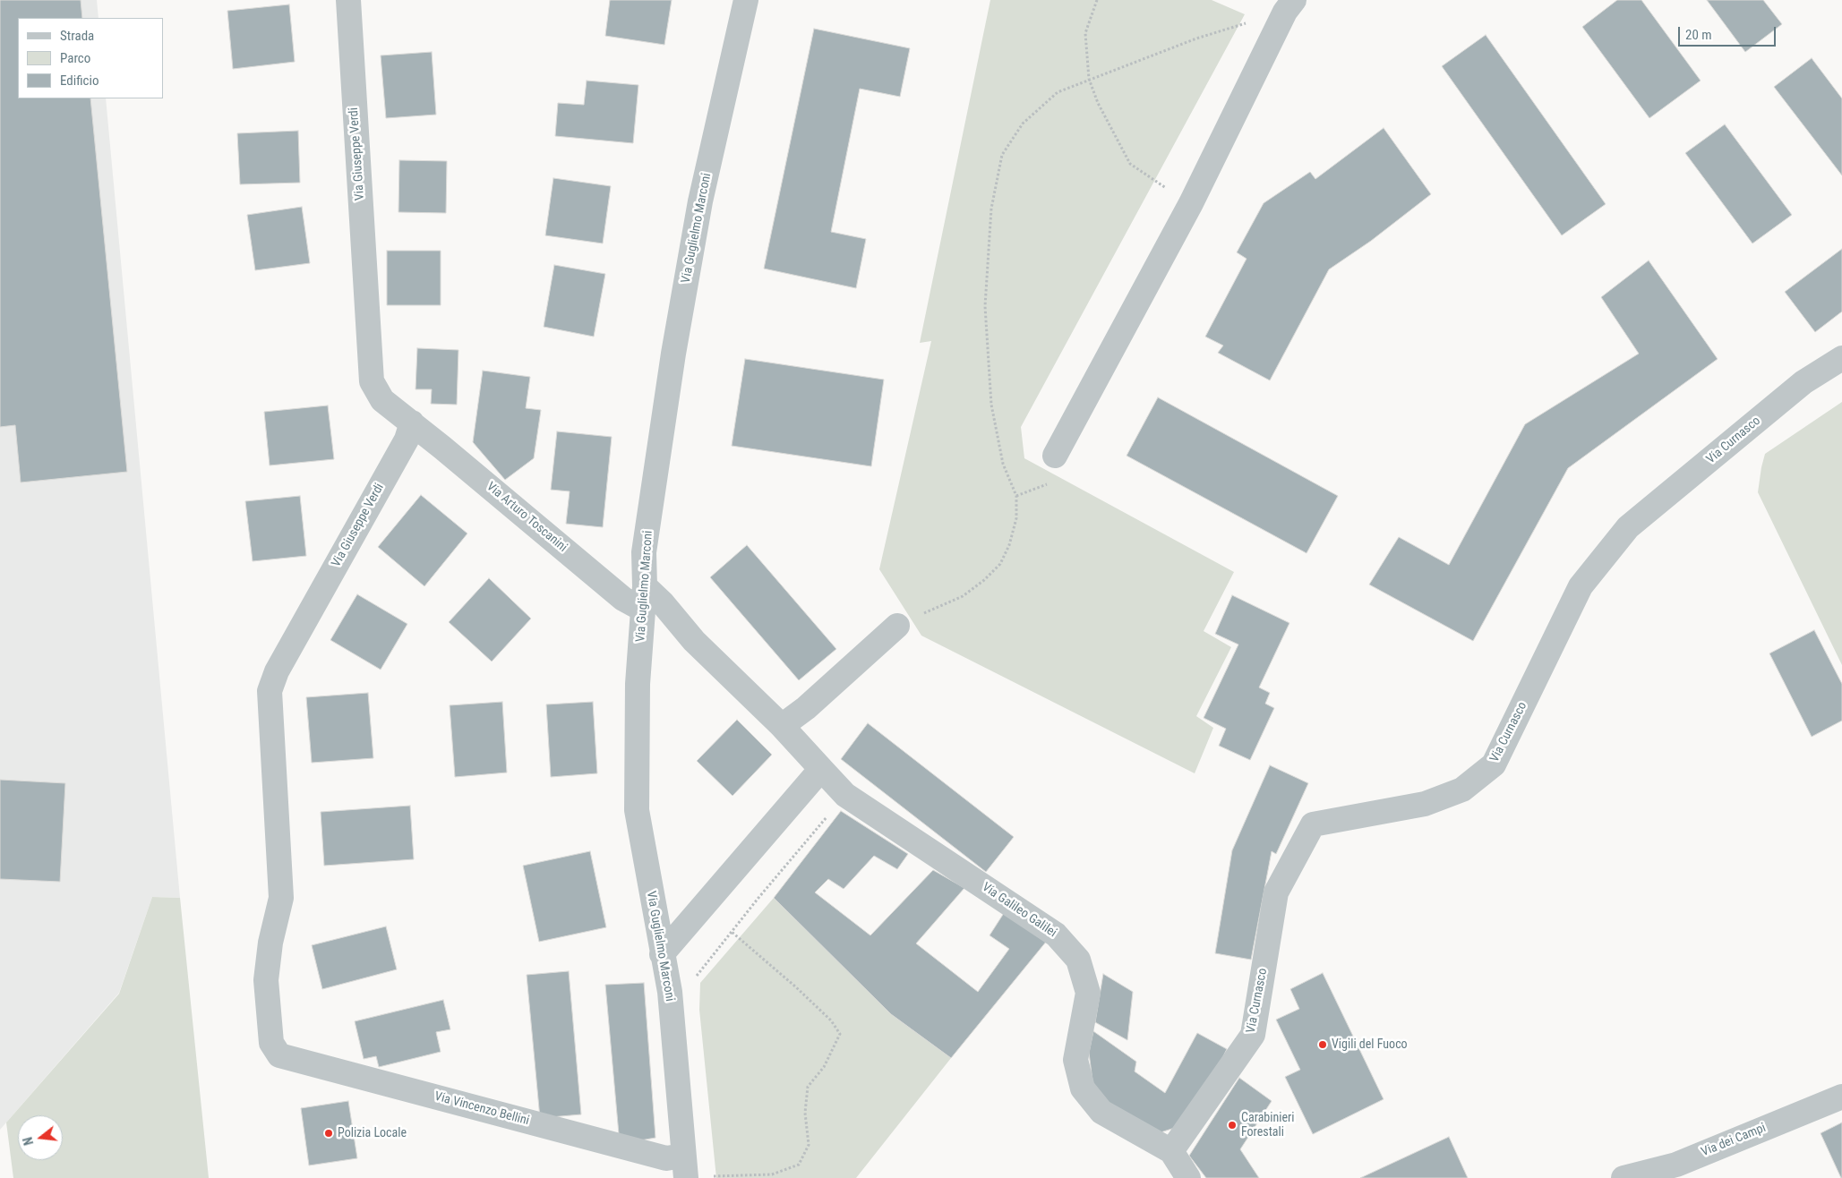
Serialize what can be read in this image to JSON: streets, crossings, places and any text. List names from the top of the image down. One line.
{"streets":{"street":["Via Giuseppe Verdi","Via Guglielmo Marconi","Via Curnasco","Via Arturo Toscanini","Via Galileo Galilei","Via Vincenzo Bellini","Via dei Campi"]},"crossings":[["Via Giuseppe Verdi","Via Arturo Toscanini"],["Via Giuseppe Verdi","Via Vincenzo Bellini"],["Via Guglielmo Marconi","Via Arturo Toscanini"],["Via Guglielmo Marconi","Via Galileo Galilei"],["Via Guglielmo Marconi","Via Vincenzo Bellini"],["Via Curnasco","Via Galileo Galilei"]],"places":["Vigili del Fuoco","Carabinieri Forestali","Polizia Locale"],"legend":["Strada","Parco","Edificio"],"scale_bar":"20 m","north":"left"}
